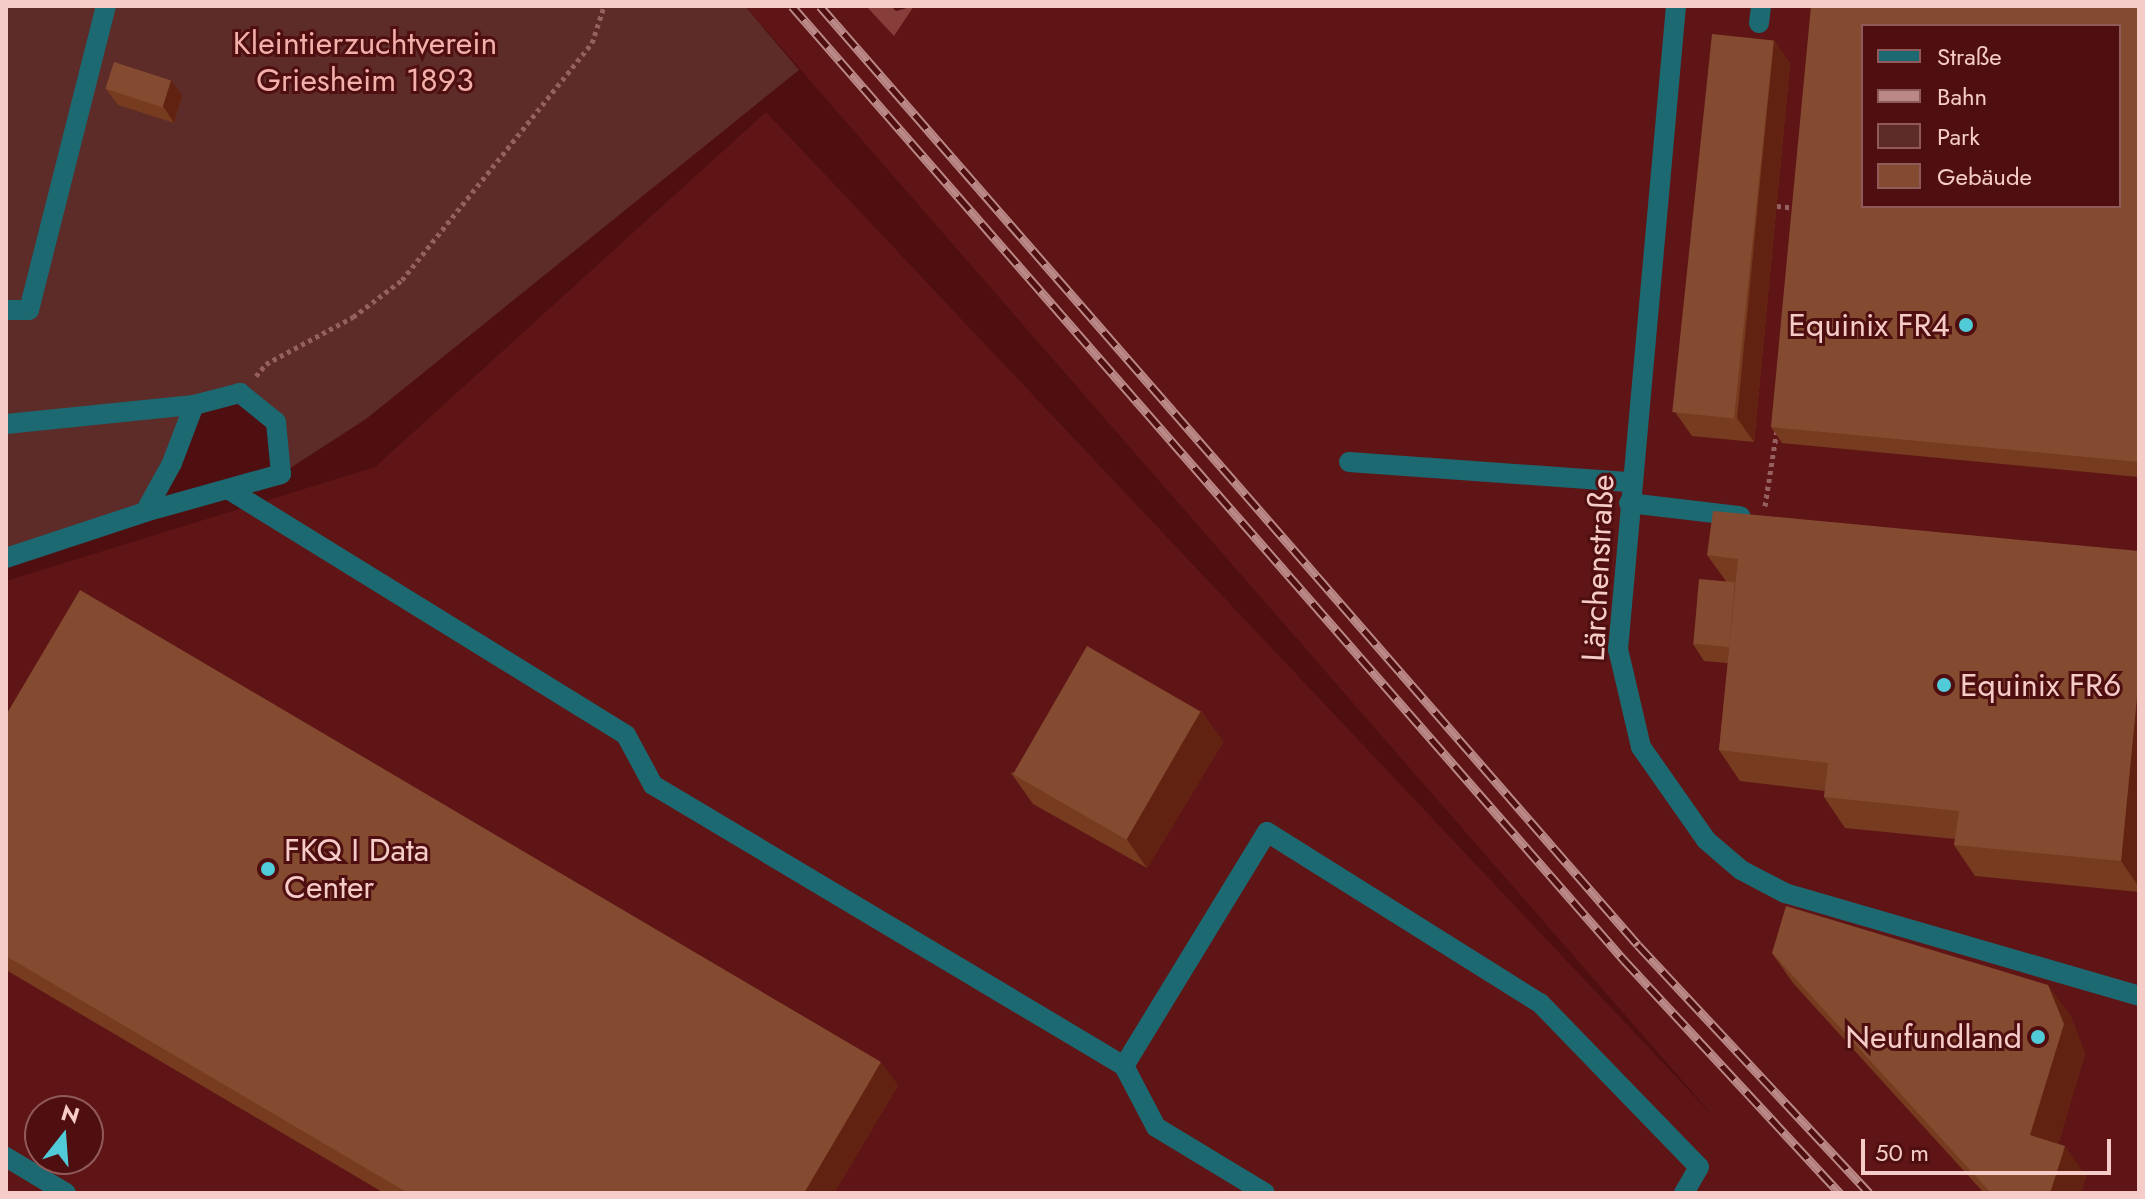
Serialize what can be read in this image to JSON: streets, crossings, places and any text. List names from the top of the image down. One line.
{"streets":{"street":["Lärchenstraße"]},"parks":["Kleintierzuchtverein Griesheim 1893"],"places":["Equinix FR4","Equinix FR6","FKQ I Data Center","Neufundland"],"legend":["Straße","Bahn","Park","Gebäude"],"scale_bar":"50 m","north":"top"}
